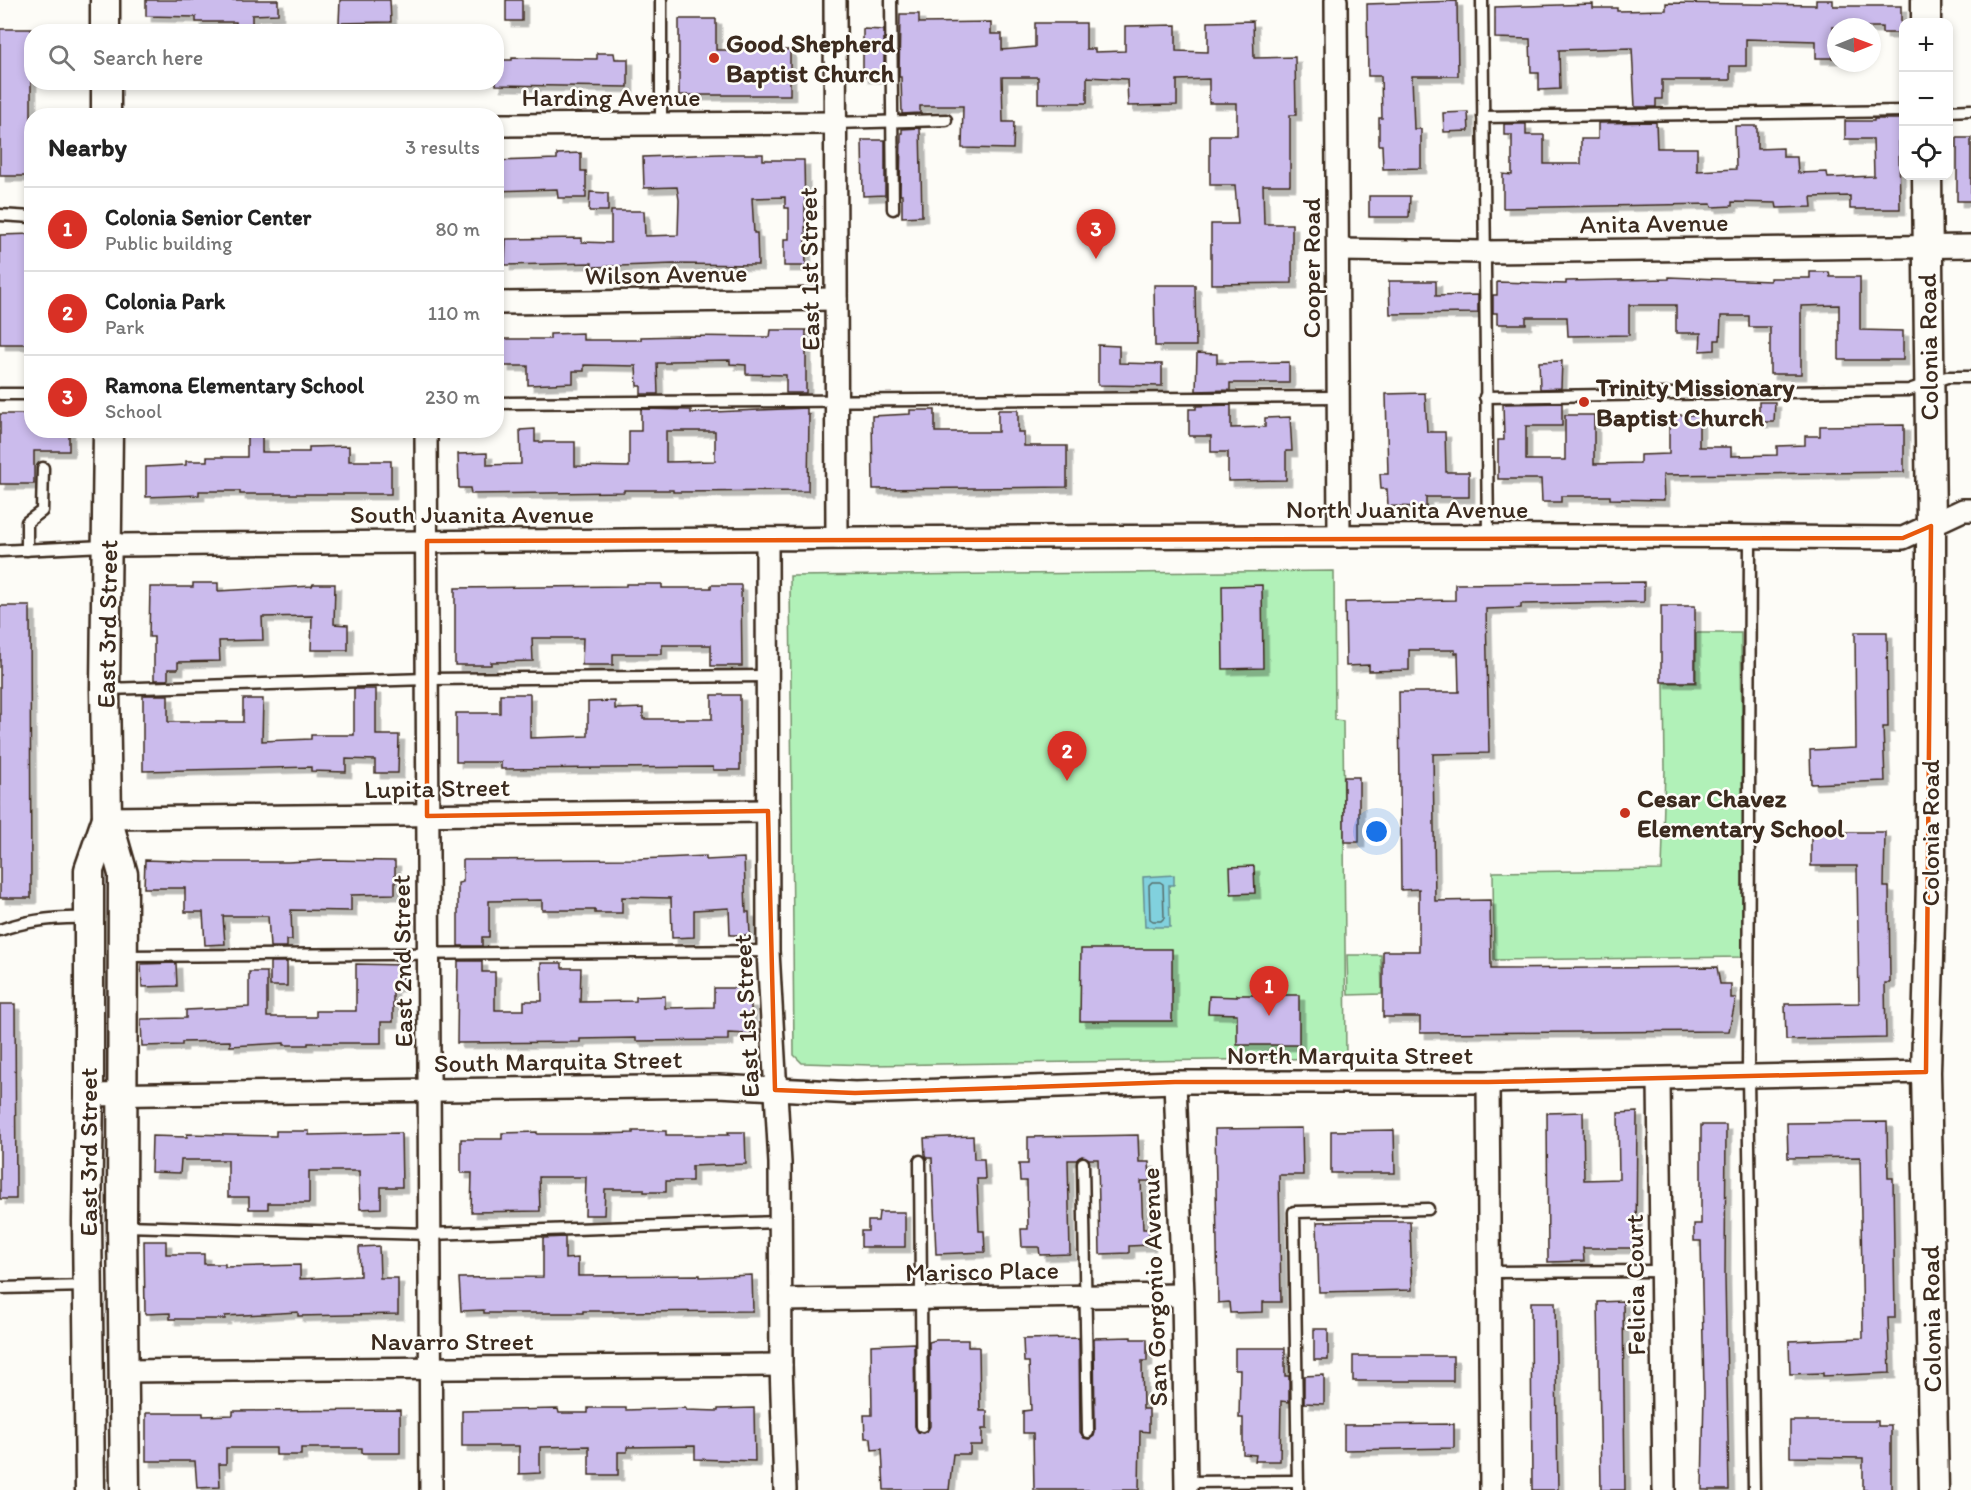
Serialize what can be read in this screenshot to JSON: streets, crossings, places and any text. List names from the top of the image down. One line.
{"streets":{"street":["Harding Avenue","Anita Avenue","Cooper Road","East 1st Street","Wilson Avenue","Colonia Road","North Juanita Avenue","South Juanita Avenue","East 3rd Street","Lupita Street","East 2nd Street","North Marquita Street","South Marquita Street","Marisco Place","Felicia Court","San Gorgonio Avenue","Navarro Street"]},"crossings":[["Harding Avenue","East 1st Street"],["Anita Avenue","Cooper Road"],["Anita Avenue","Colonia Road"],["Cooper Road","North Juanita Avenue"],["East 1st Street","Wilson Avenue"],["East 1st Street","North Juanita Avenue"],["East 1st Street","South Juanita Avenue"],["East 1st Street","Lupita Street"],["East 1st Street","North Marquita Street"],["East 1st Street","South Marquita Street"],["East 1st Street","Marisco Place"],["East 1st Street","Navarro Street"],["Colonia Road","North Juanita Avenue"],["Colonia Road","North Marquita Street"],["North Juanita Avenue","South Juanita Avenue"],["South Juanita Avenue","East 3rd Street"],["South Juanita Avenue","East 2nd Street"],["East 3rd Street","Lupita Street"],["East 3rd Street","South Marquita Street"],["East 3rd Street","Navarro Street"],["Lupita Street","East 2nd Street"],["East 2nd Street","South Marquita Street"],["East 2nd Street","Navarro Street"],["North Marquita Street","South Marquita Street"],["North Marquita Street","Felicia Court"],["North Marquita Street","San Gorgonio Avenue"],["Marisco Place","San Gorgonio Avenue"]],"places":["Good Shepherd Baptist Church","Trinity Missionary Baptist Church","Cesar Chavez Elementary School"],"north":"right","page":{"map_buttons":["+","−"],"search":"Search here","heading":["Nearby","3 results"],"list":[{"mark":"1","name":"Colonia Senior Center","note":"Public building","value":"80 m"},{"mark":"2","name":"Colonia Park","note":"Park","value":"110 m"},{"mark":"3","name":"Ramona Elementary School","note":"School","value":"230 m"}],"pins":["3","2","1"]}}
